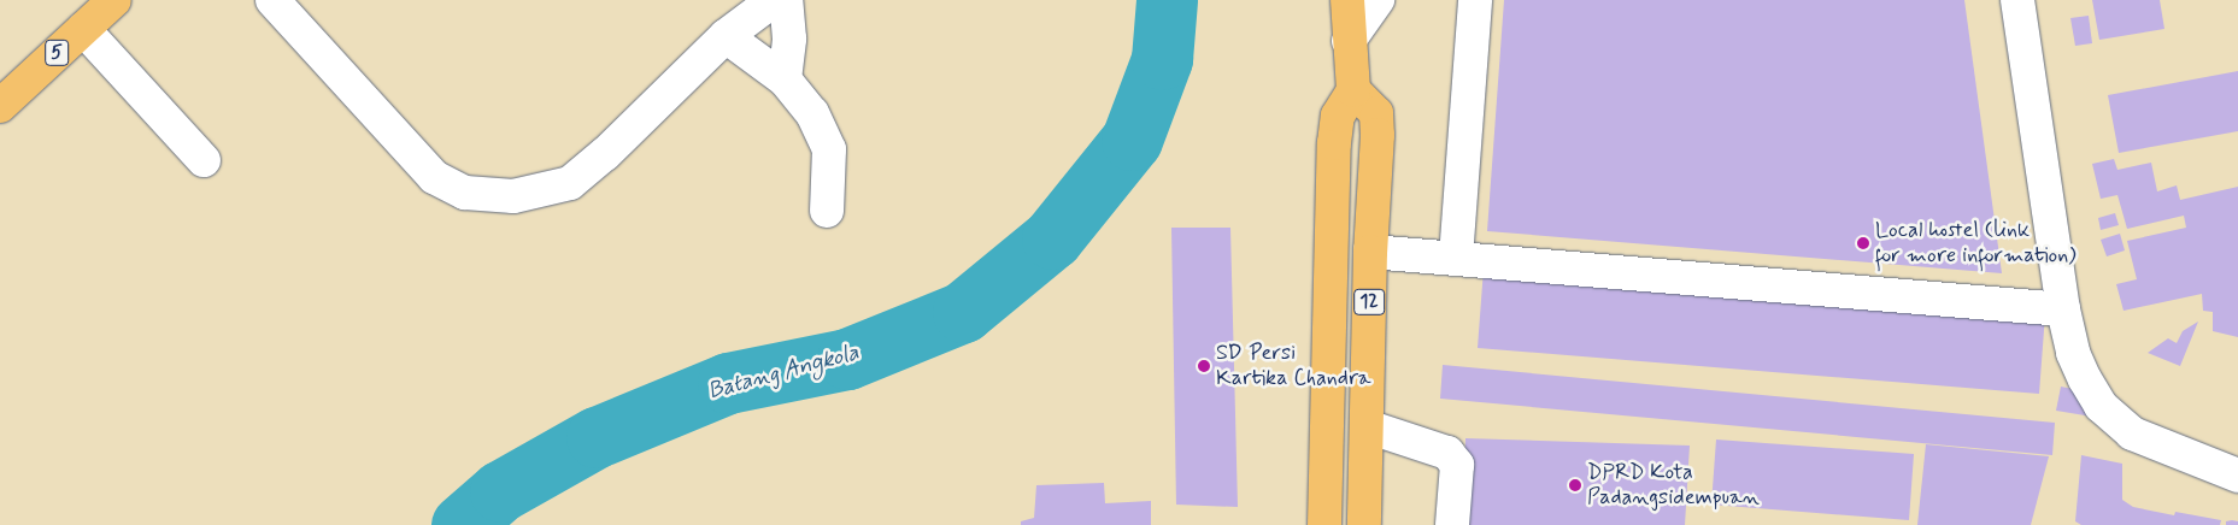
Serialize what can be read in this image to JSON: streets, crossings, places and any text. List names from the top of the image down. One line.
{"streets":{"highway":["5","12"]},"water":["Batang Angkola"],"places":["Local hostel (link for more information)","SD Persi Kartika Chandra","DPRD Kota Padangsidempuan"]}
